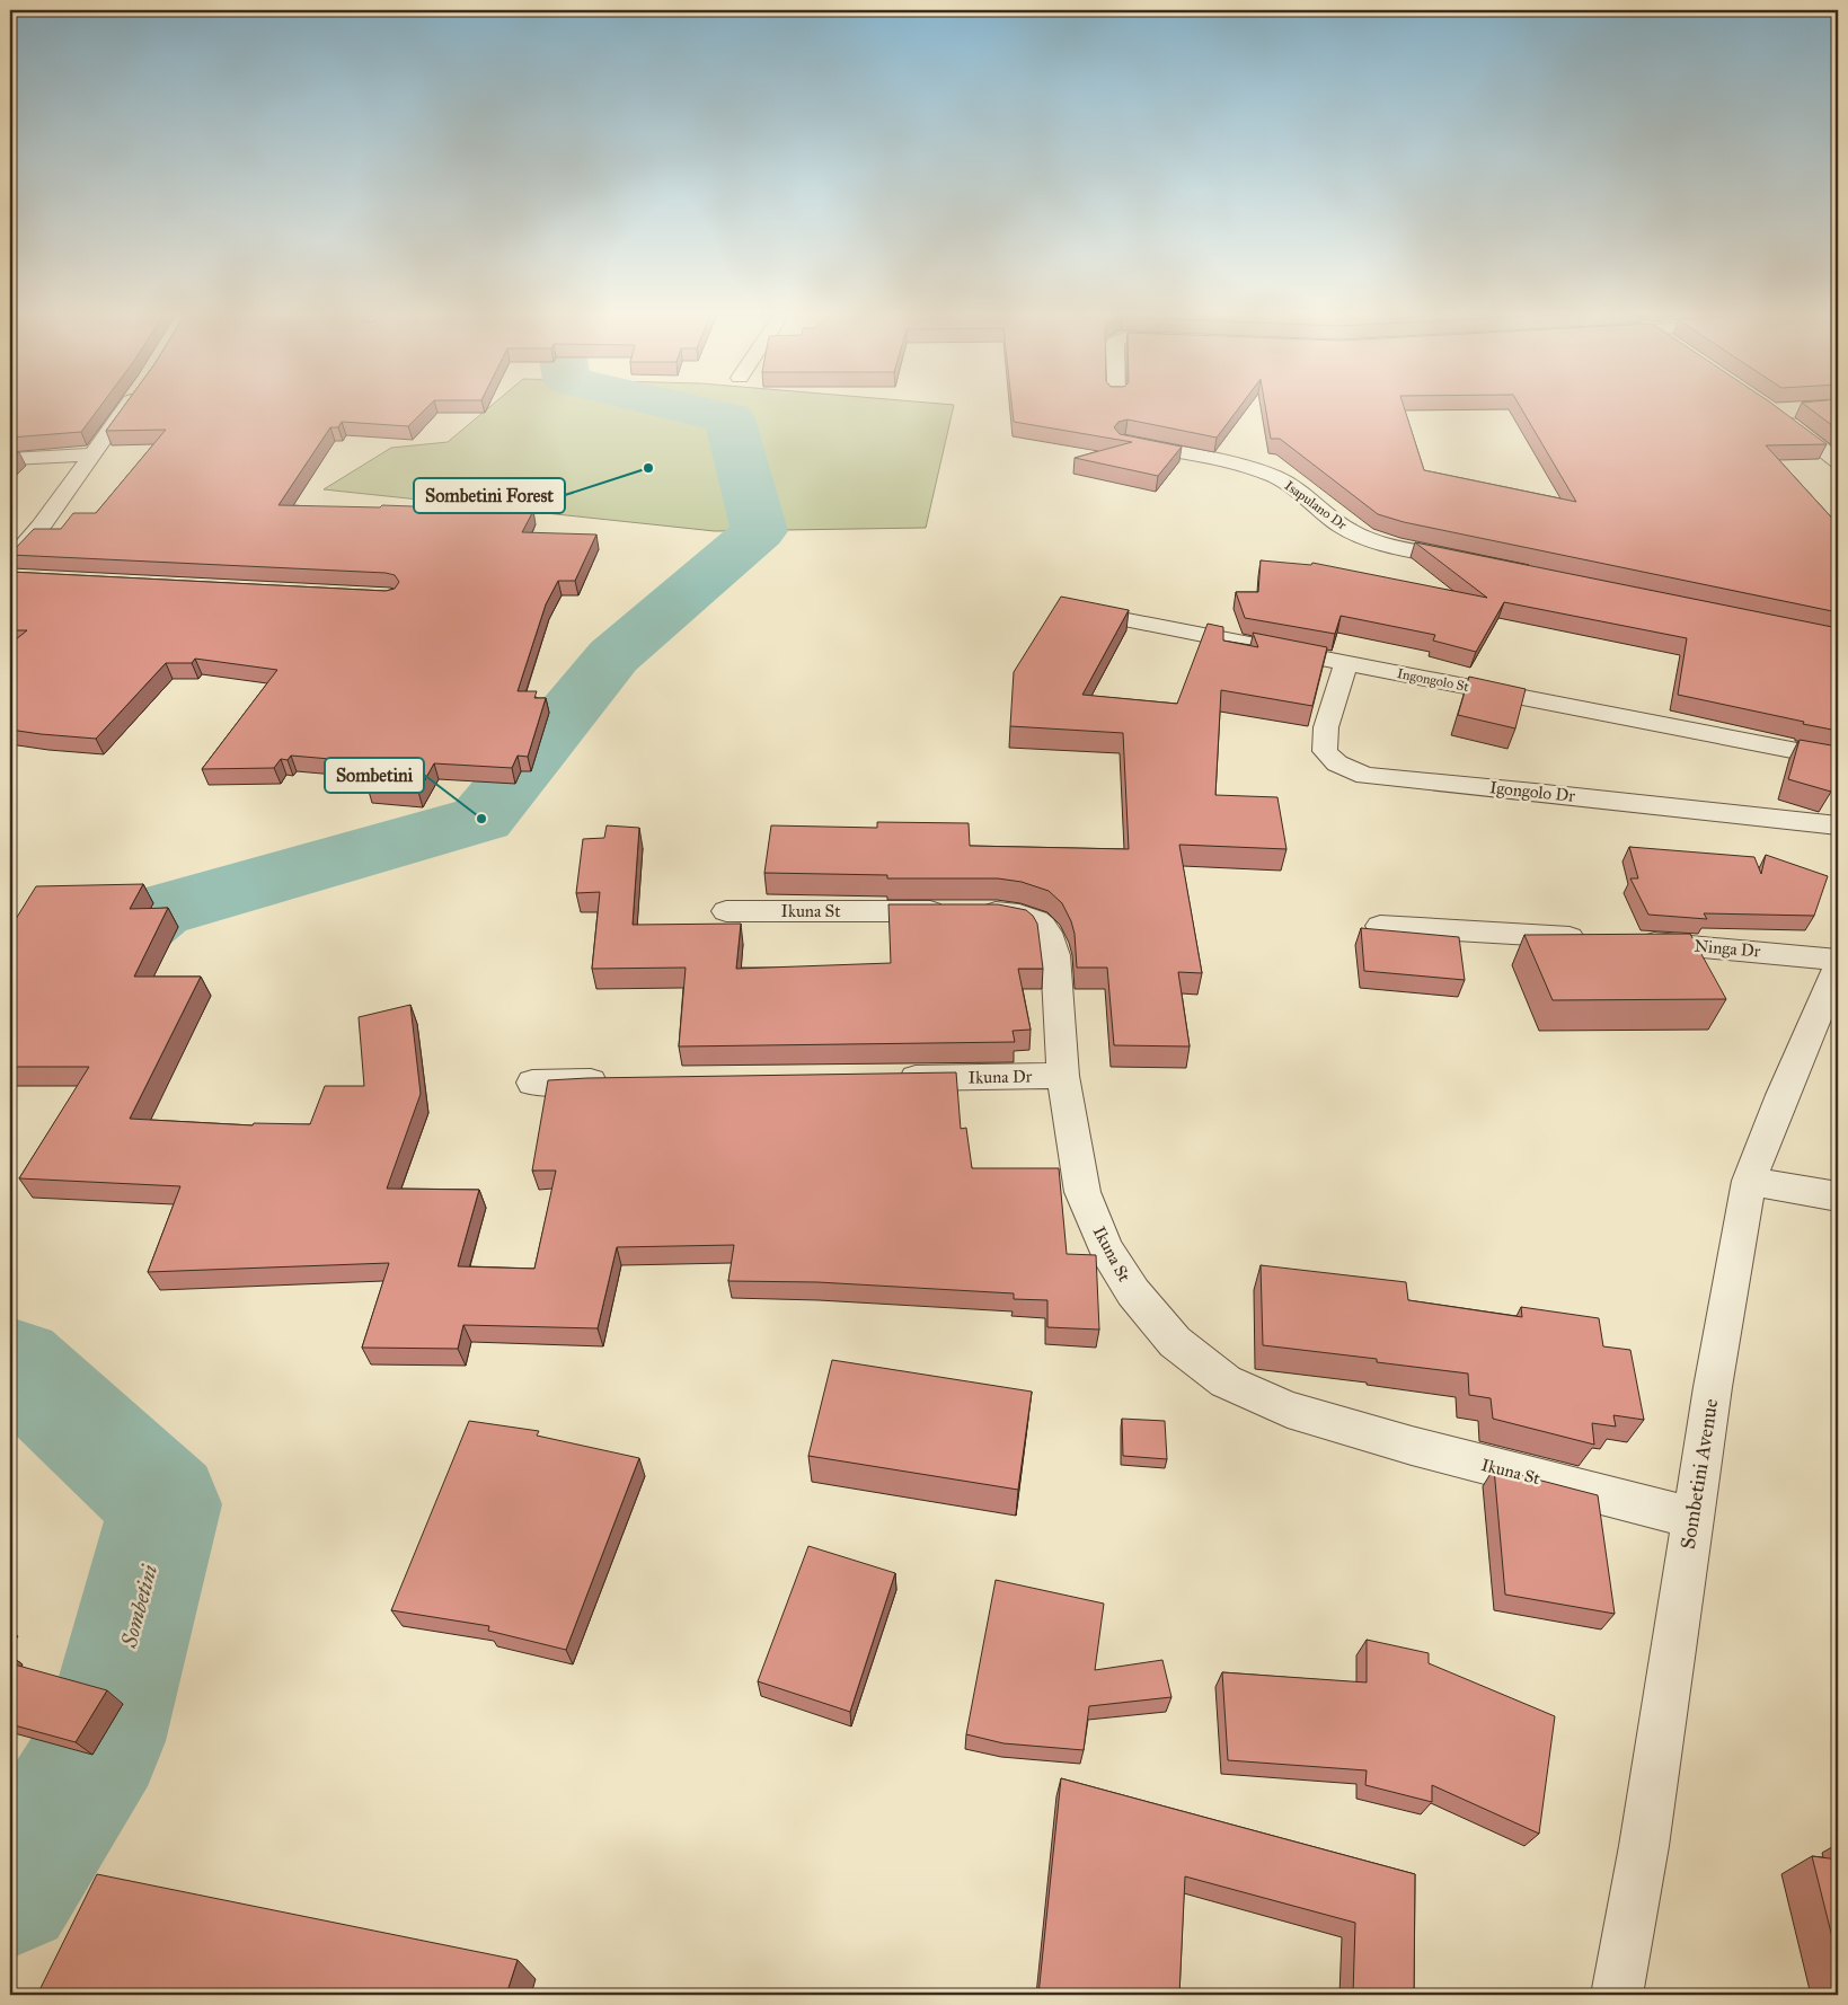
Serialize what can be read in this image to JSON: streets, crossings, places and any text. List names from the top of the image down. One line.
{"streets":{"street":["Isapulano Dr","Ingongolo St","Igongolo Dr","Ikuna St","Ninga Dr","Ikuna Dr","Sombetini Avenue"]},"crossings":[["Ingongolo St","Igongolo Dr"],["Ikuna St","Ikuna Dr"],["Ikuna St","Sombetini Avenue"]],"water":["Sombetini"],"places":["Sombetini Forest","Sombetini"]}
